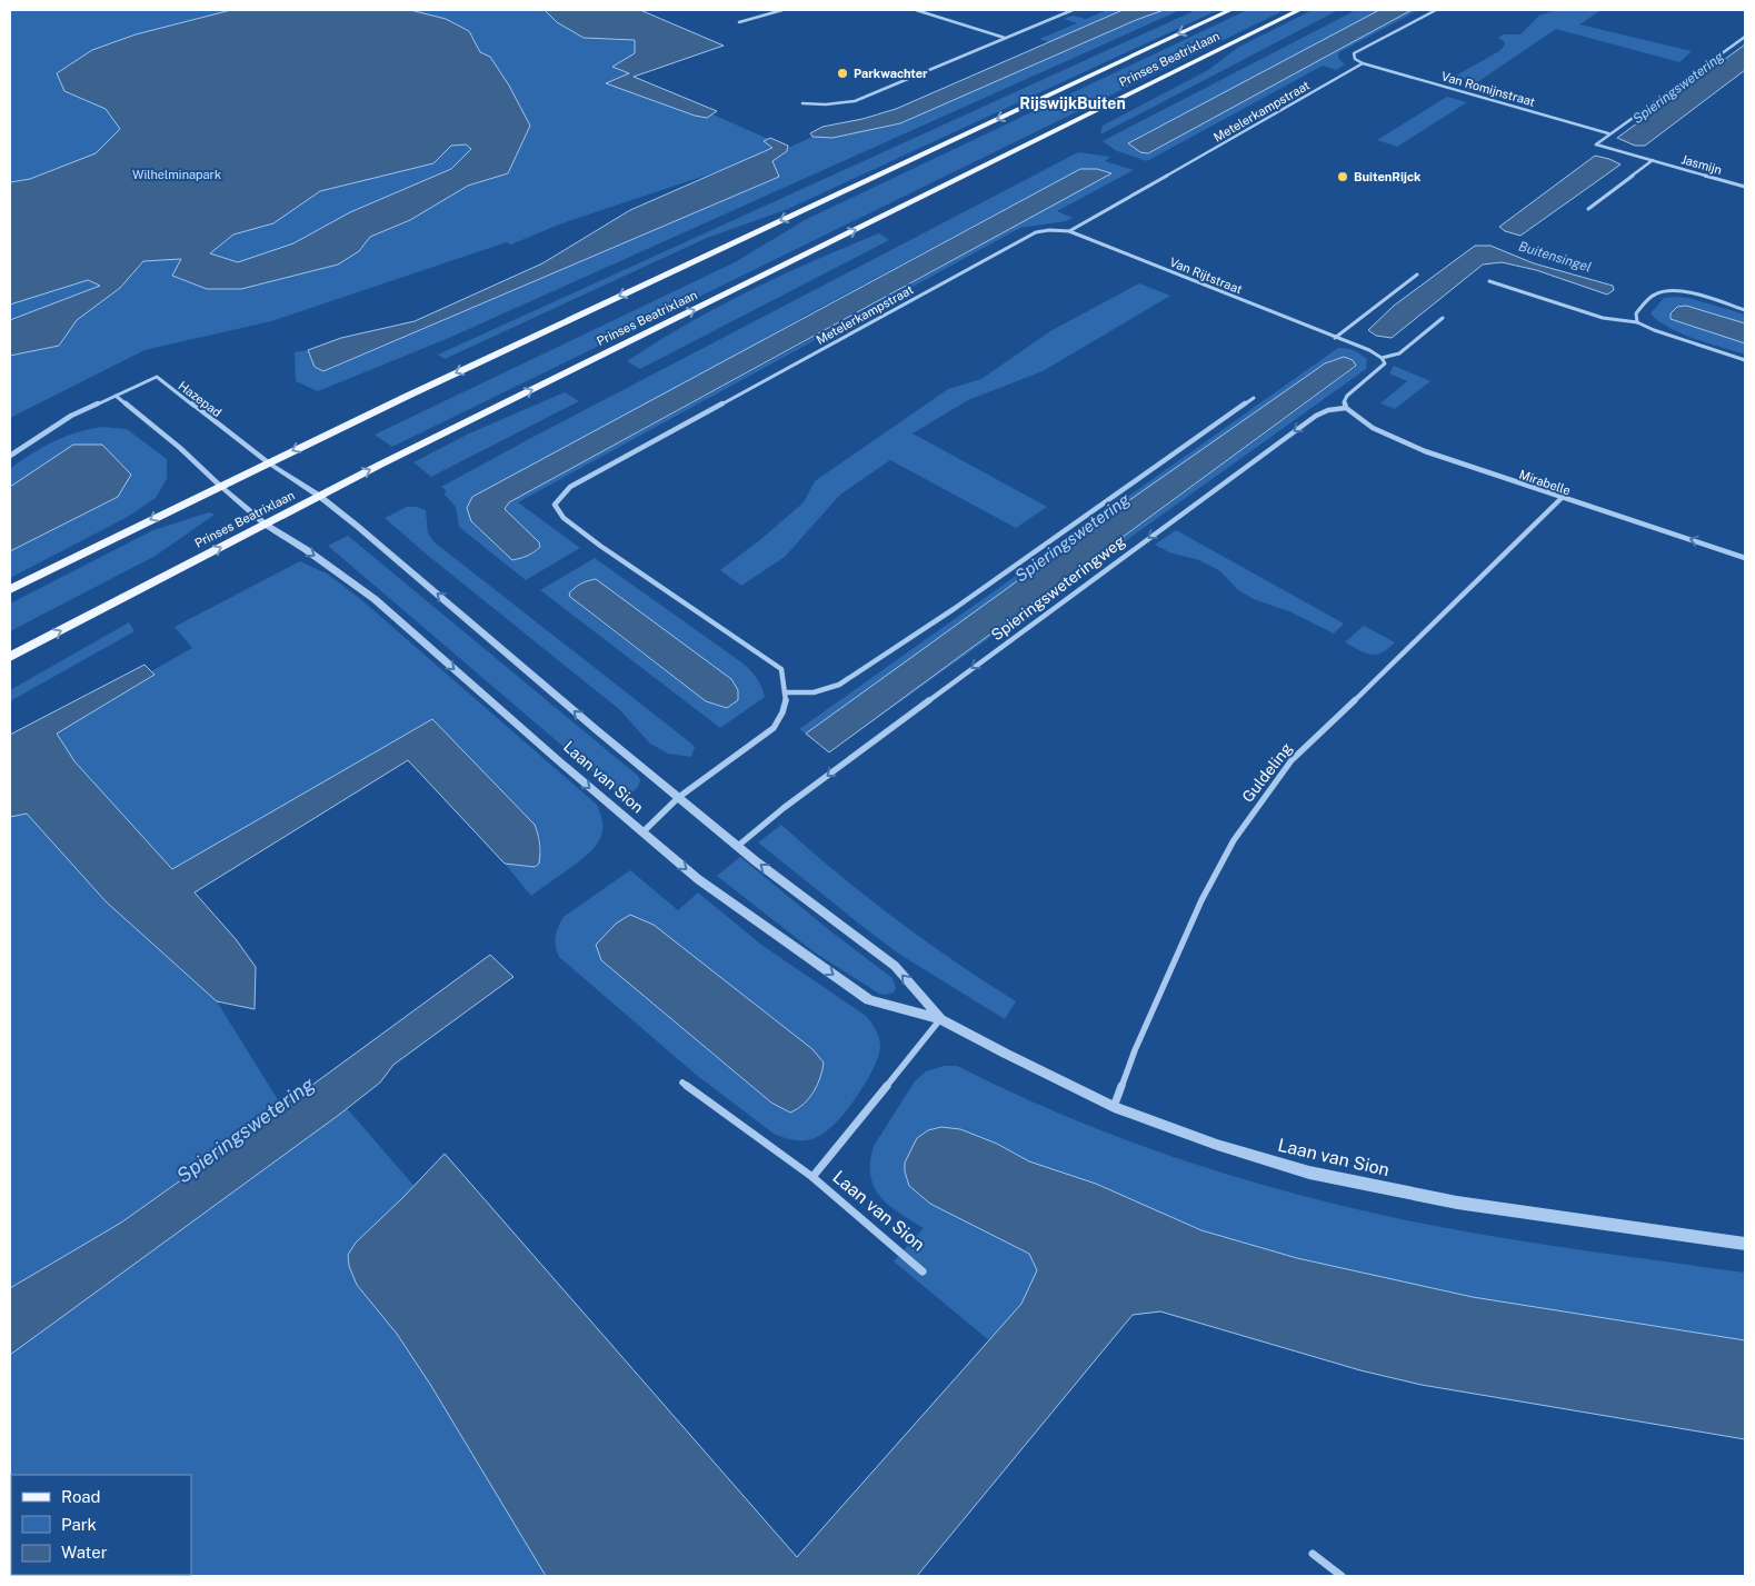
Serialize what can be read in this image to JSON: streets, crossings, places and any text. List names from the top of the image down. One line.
{"streets":{"main road":["Prinses Beatrixlaan"],"street":["Van Romijnstraat","Metelerkampstraat","Jasmijn","Van Rijtstraat","Hazepad","Mirabelle","Spieringsweteringweg","Guldeling","Laan van Sion"]},"crossings":[["Prinses Beatrixlaan","Hazepad"],["Prinses Beatrixlaan","Laan van Sion"],["Van Romijnstraat","Metelerkampstraat"],["Van Romijnstraat","Jasmijn"],["Metelerkampstraat","Van Rijtstraat"],["Hazepad","Laan van Sion"],["Mirabelle","Spieringsweteringweg"],["Mirabelle","Guldeling"],["Spieringsweteringweg","Laan van Sion"],["Guldeling","Laan van Sion"]],"one_way":["Mirabelle","Spieringsweteringweg"],"districts":["RijswijkBuiten"],"water":["Spieringswetering","Buitensingel"],"parks":["Wilhelminapark"],"places":["Parkwachter","BuitenRijck"],"legend":["Road","Park","Water"]}
